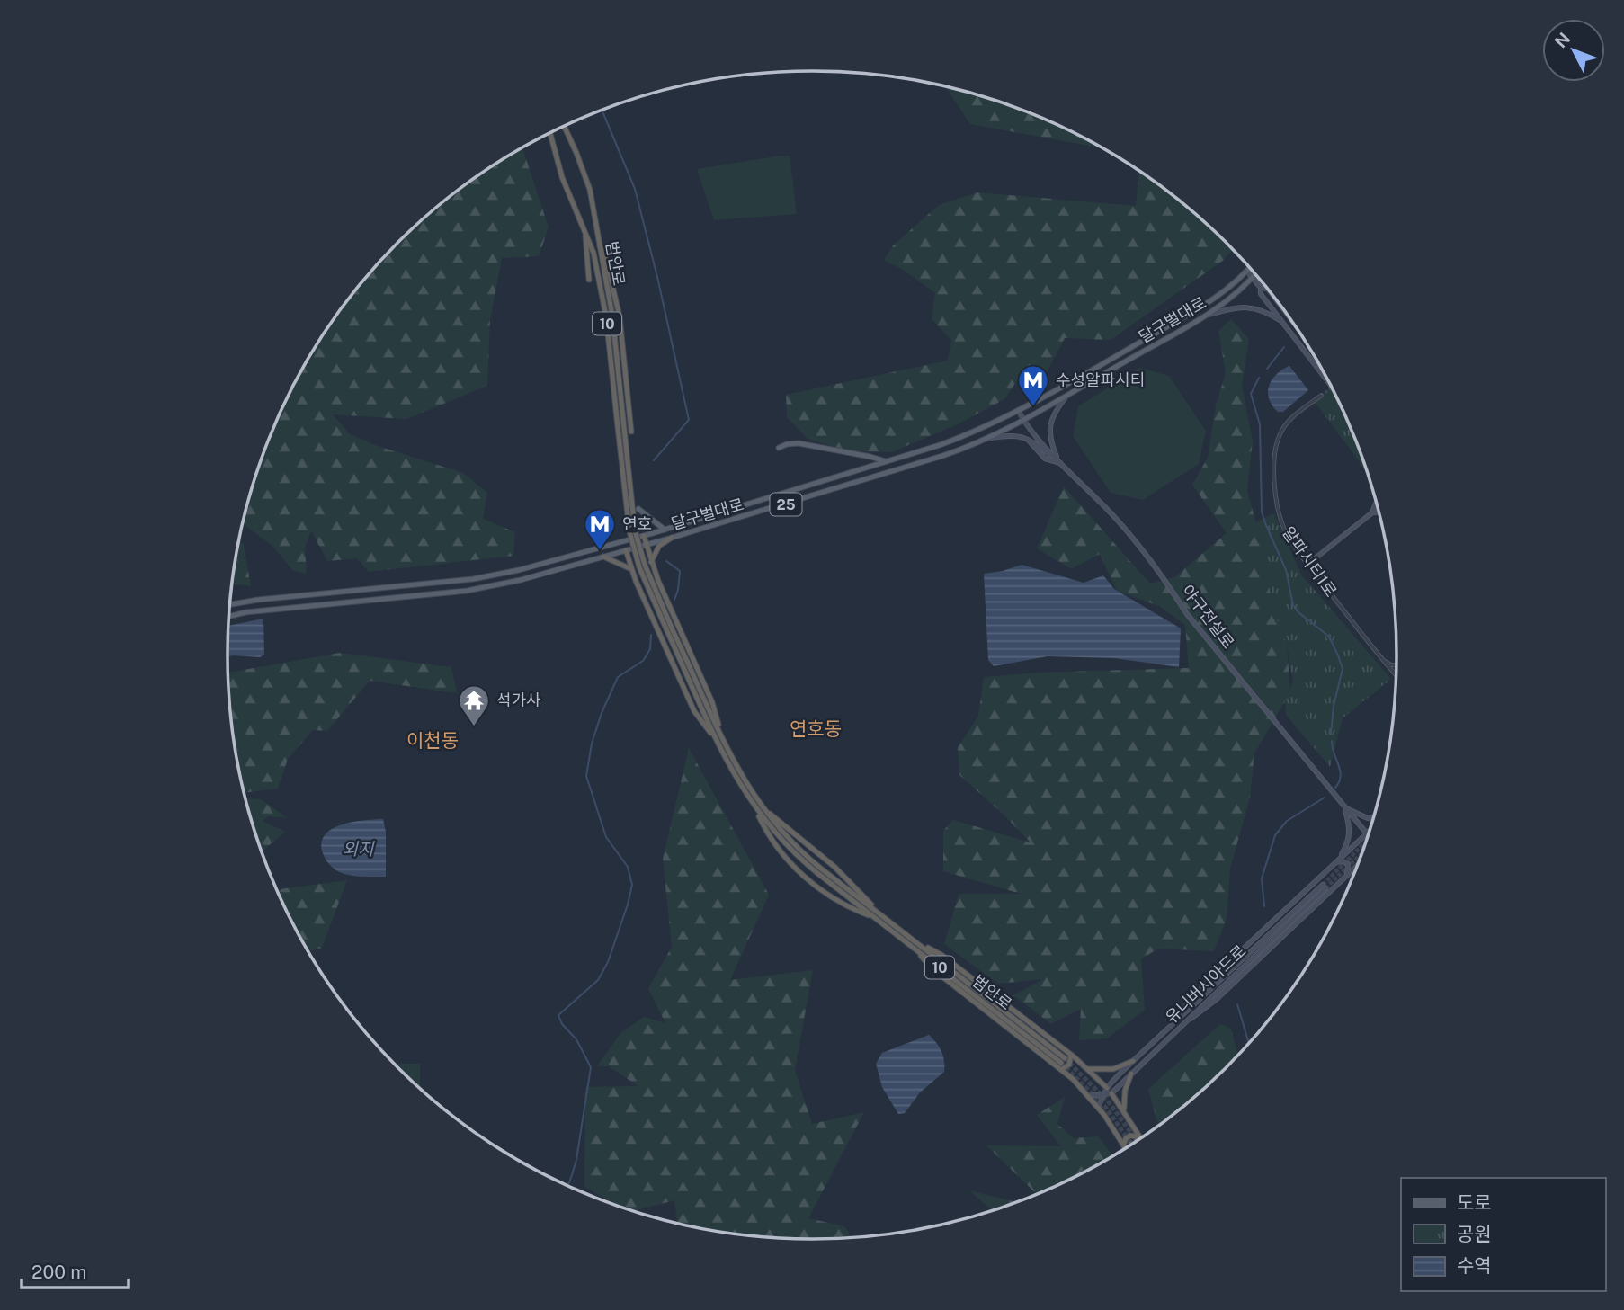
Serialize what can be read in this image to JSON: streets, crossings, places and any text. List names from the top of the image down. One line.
{"streets":{"highway":["범안로","10"],"main road":["달구벌대로","25","야구전설로","유니버시아드로"],"street":["알파시티1로"]},"crossings":[["범안로","10"],["달구벌대로","야구전설로"]],"districts":["연호동","이천동"],"water":["외지"],"places":{"metro station":["수성알파시티","연호"],"temple":["석가사"]},"legend":["도로","공원","수역"],"scale_bar":"200 m","north":"top left"}
